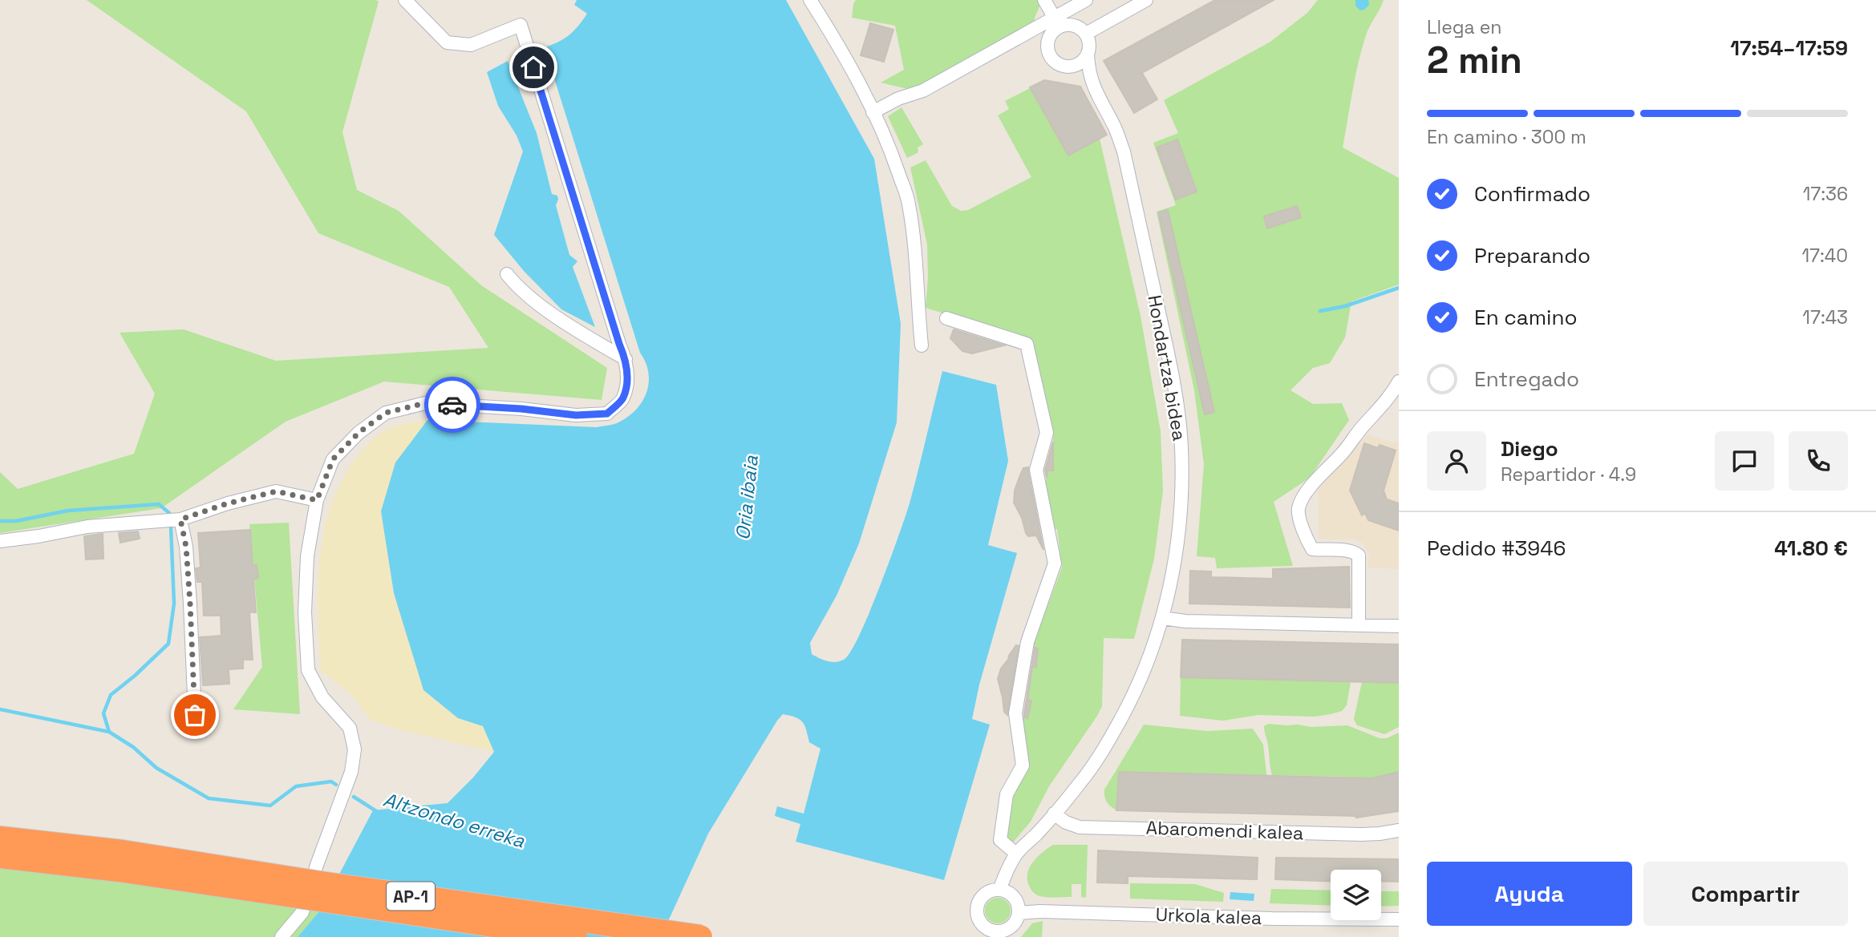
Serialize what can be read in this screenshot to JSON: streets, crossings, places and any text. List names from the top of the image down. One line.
{"streets":{"highway":["AP-1"],"street":["Hondartza bidea","Abaromendi kalea","Urkola kalea"]},"crossings":[["Hondartza bidea","Abaromendi kalea"],["Hondartza bidea","Urkola kalea"]],"water":["Oria ibaia","Altzondo erreka"],"page":{"heading":["2 min","Llega en","17:54–17:59"],"panel":["Diego","Repartidor · 4.9","Pedido #3946","41.80 €"],"bar":"En camino · 300 m","list":[["Confirmado","17:36"],["Preparando","17:40"],["En camino","17:43"],"Entregado"],"buttons":["Ayuda","Compartir"]}}
